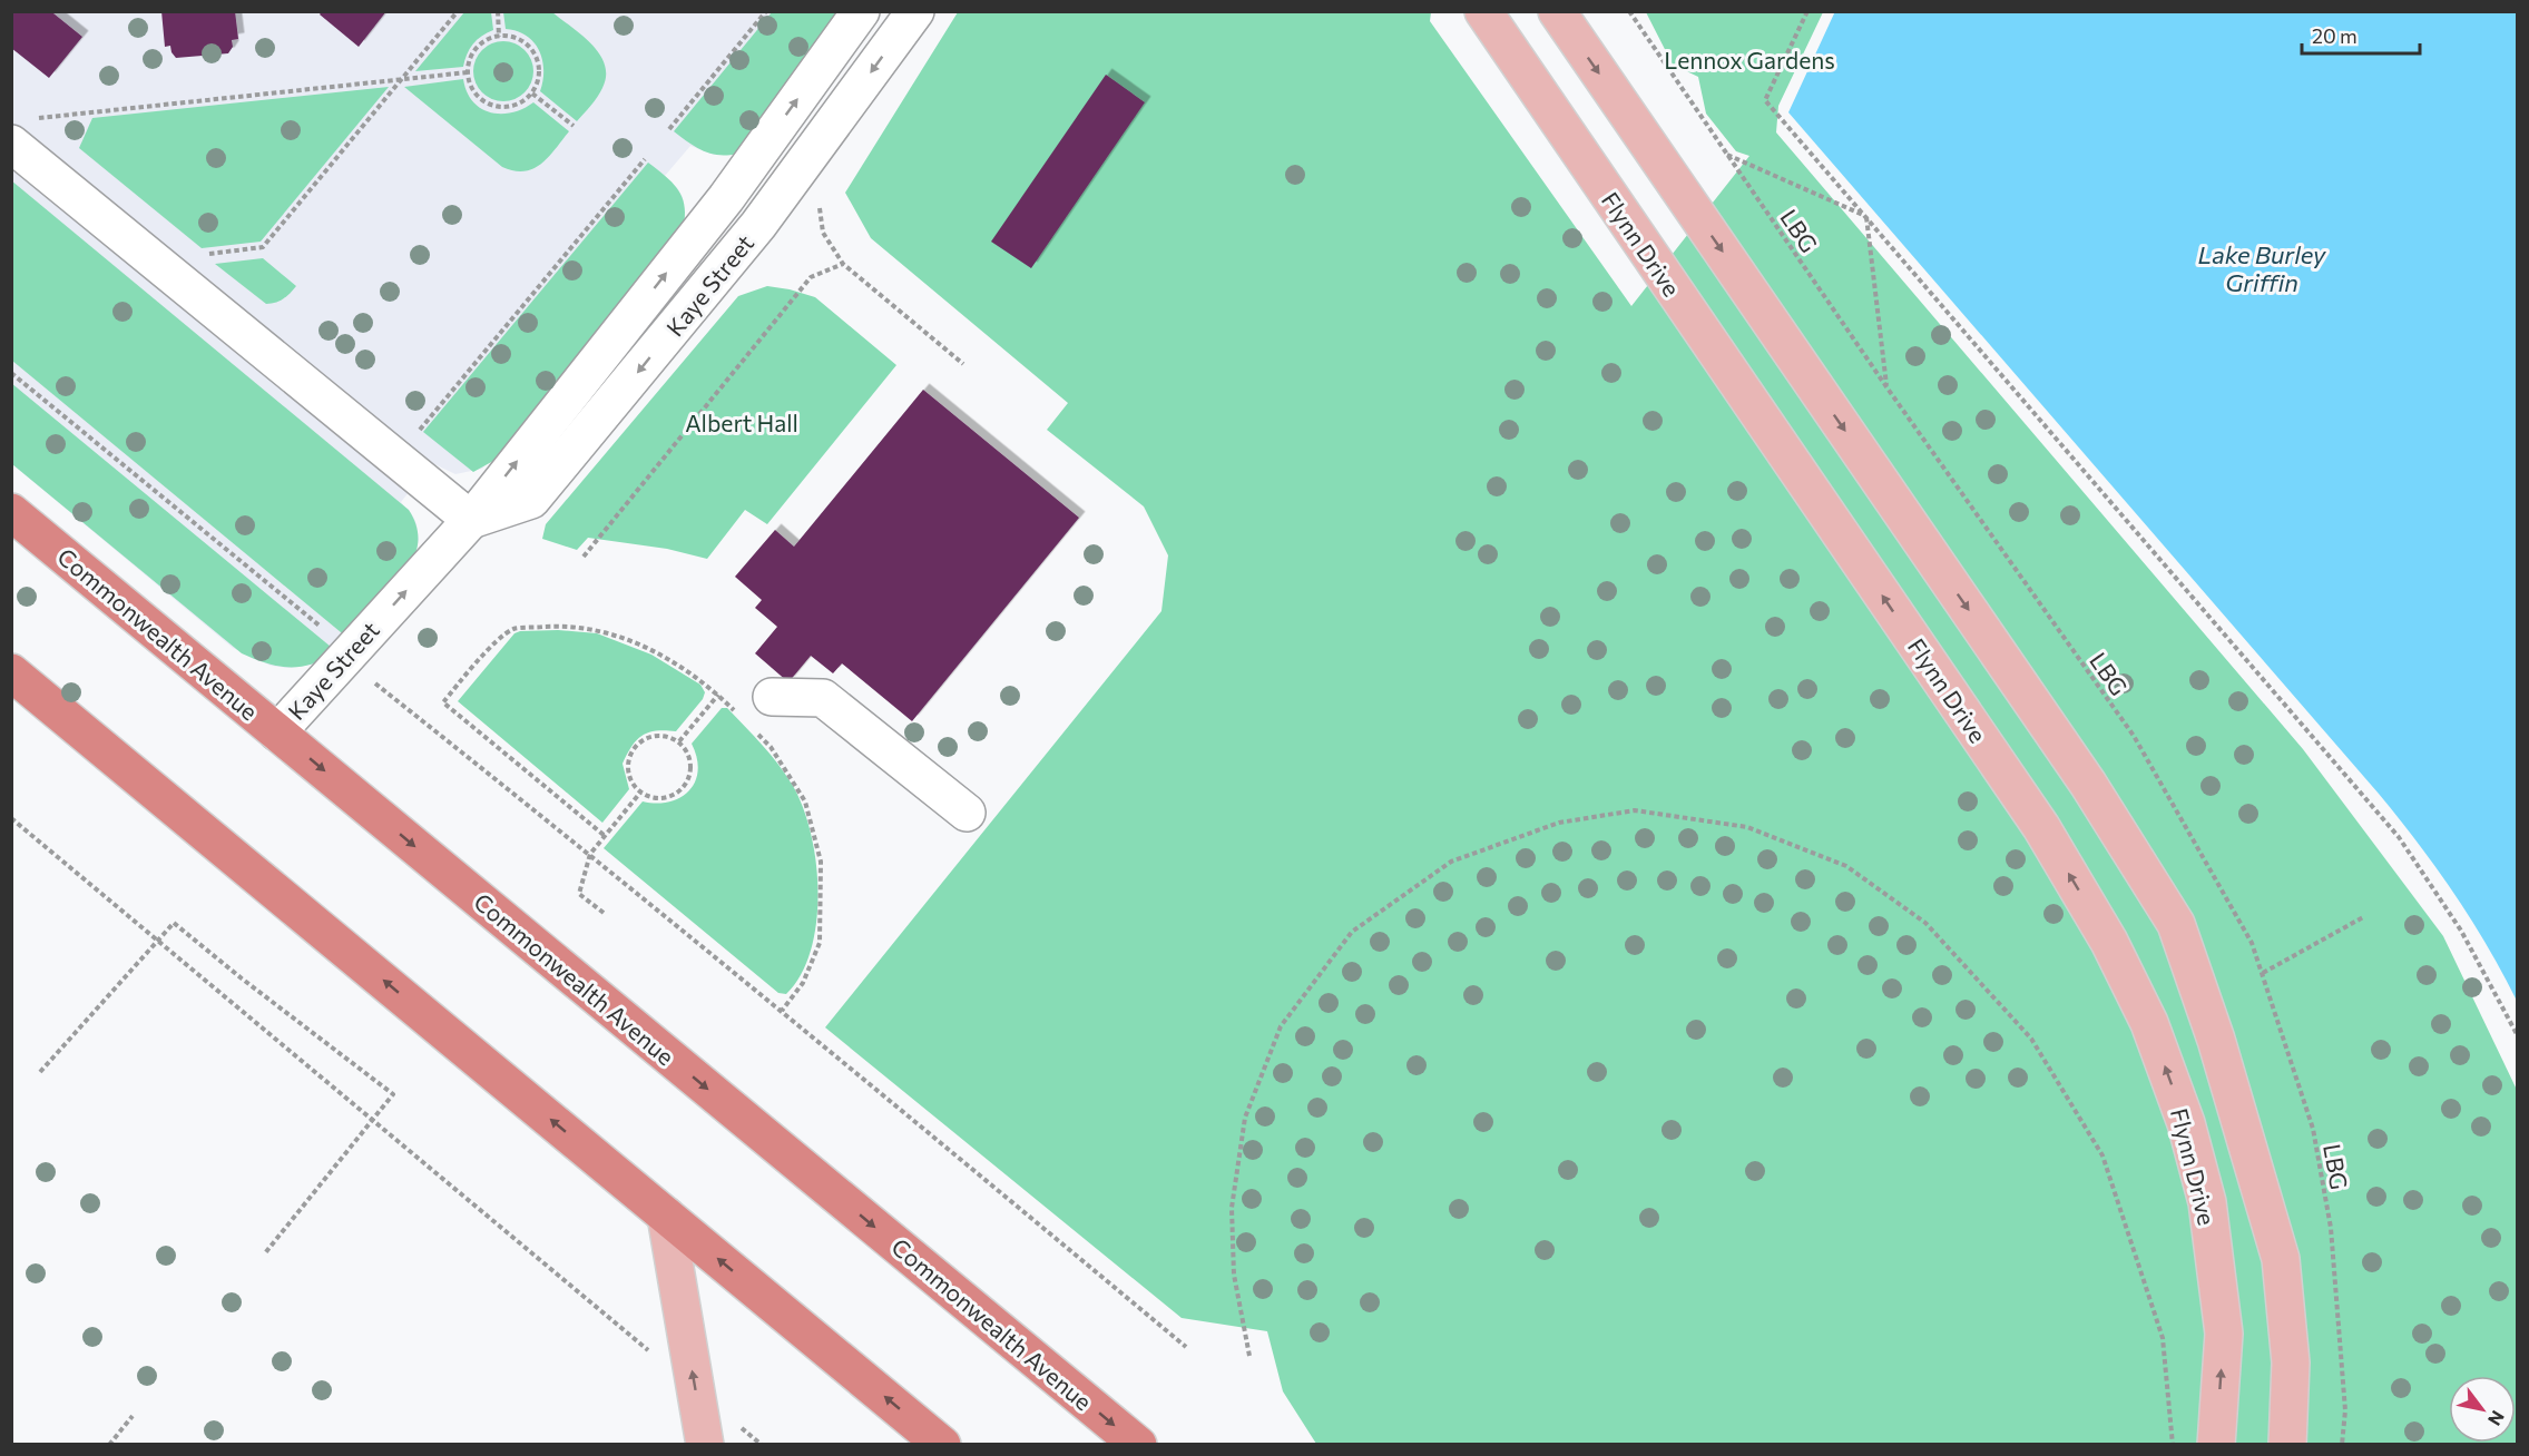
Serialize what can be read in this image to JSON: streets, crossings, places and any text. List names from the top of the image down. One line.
{"streets":{"highway":["Commonwealth Avenue"],"main road":["Flynn Drive"],"street":["Kaye Street"],"path":["LBG"]},"crossings":[["Kaye Street","Commonwealth Avenue"]],"water":["Lake Burley Griffin"],"parks":["Lennox Gardens","Albert Hall"],"scale_bar":"20 m","north":"bottom right"}
